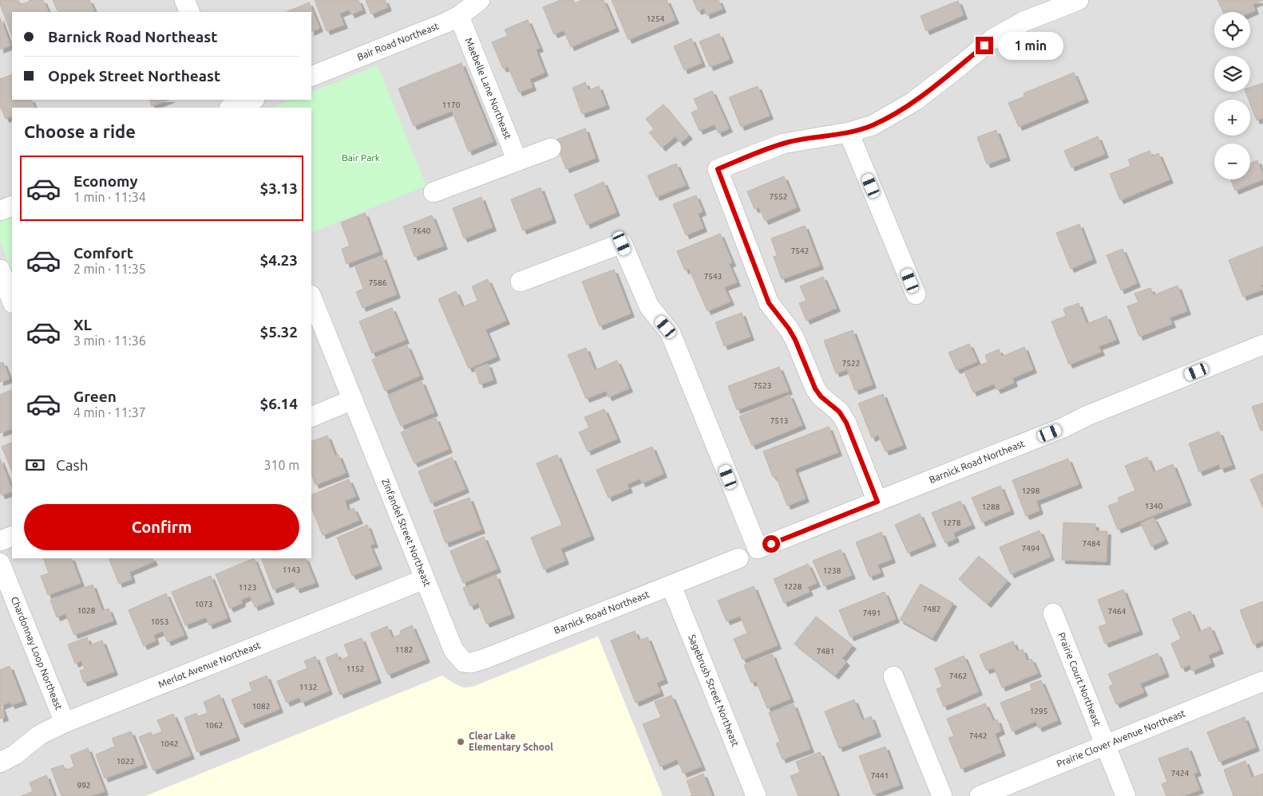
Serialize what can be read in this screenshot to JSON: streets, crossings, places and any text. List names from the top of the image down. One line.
{"streets":{"street":["Bair Road Northeast","Maebelle Lane Northeast","Barnick Road Northeast","Zinfandel Street Northeast","Chardonnay Loop Northeast","Merlot Avenue Northeast","Prairie Court Northeast","Sagebrush Street Northeast","Prairie Clover Avenue Northeast"]},"crossings":[["Bair Road Northeast","Maebelle Lane Northeast"],["Barnick Road Northeast","Zinfandel Street Northeast"],["Barnick Road Northeast","Sagebrush Street Northeast"],["Zinfandel Street Northeast","Merlot Avenue Northeast"],["Chardonnay Loop Northeast","Merlot Avenue Northeast"],["Prairie Court Northeast","Prairie Clover Avenue Northeast"]],"parks":["Bair Park"],"places":["Clear Lake Elementary School"],"house_numbers":["1254","1170","7552","7640","7542","7543","7586","7522","7523","7513","1298","1340","1288","1278","7484","7494","1143","1238","1228","1123","1073","7482","1028","7464","7491","1053","1182","7481","1152","7462","1132","1082","1295","1062","7442","1042","1022","7424","7441","992"],"page":{"map_buttons":["+","−"],"banner":["Barnick Road Northeast","Oppek Street Northeast"],"bubble":"1 min","heading":"Choose a ride","list":[{"name":"Economy","note":"1 min · 11:34","value":"$3.13"},{"name":"Comfort","note":"2 min · 11:35","value":"$4.23"},{"name":"XL","note":"3 min · 11:36","value":"$5.32"},{"name":"Green","note":"4 min · 11:37","value":"$6.14"}],"pay":["Cash","310 m"],"buttons":"Confirm"}}
